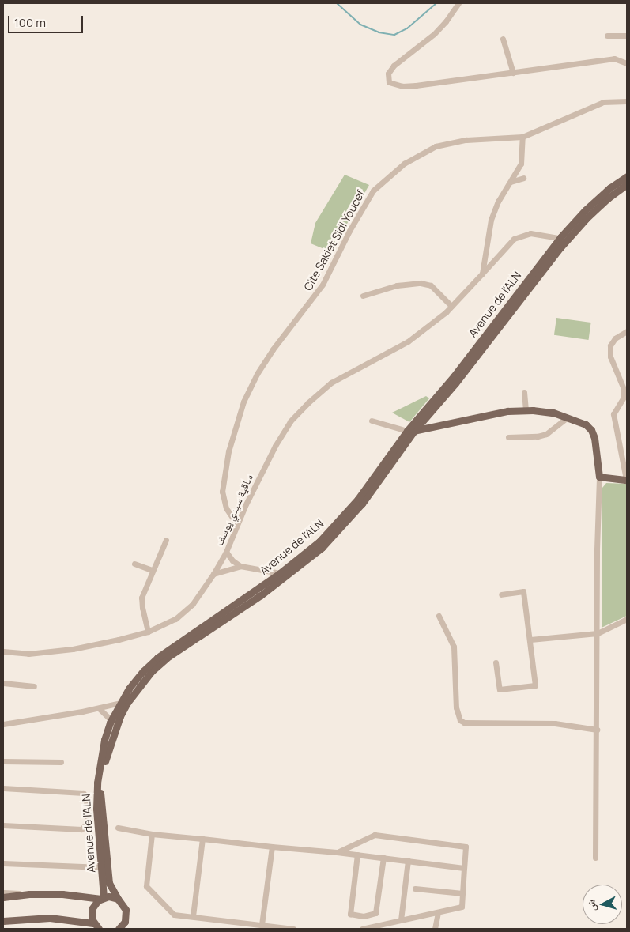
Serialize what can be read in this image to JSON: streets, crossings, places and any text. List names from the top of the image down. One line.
{"streets":{"main road":["Avenue de l'ALN"],"street":["Cite Sakiet Sidi Youcef","ساقية سيدي يوسف"]},"crossings":[["Cite Sakiet Sidi Youcef","ساقية سيدي يوسف"]],"scale_bar":"100 m","north":"left"}
